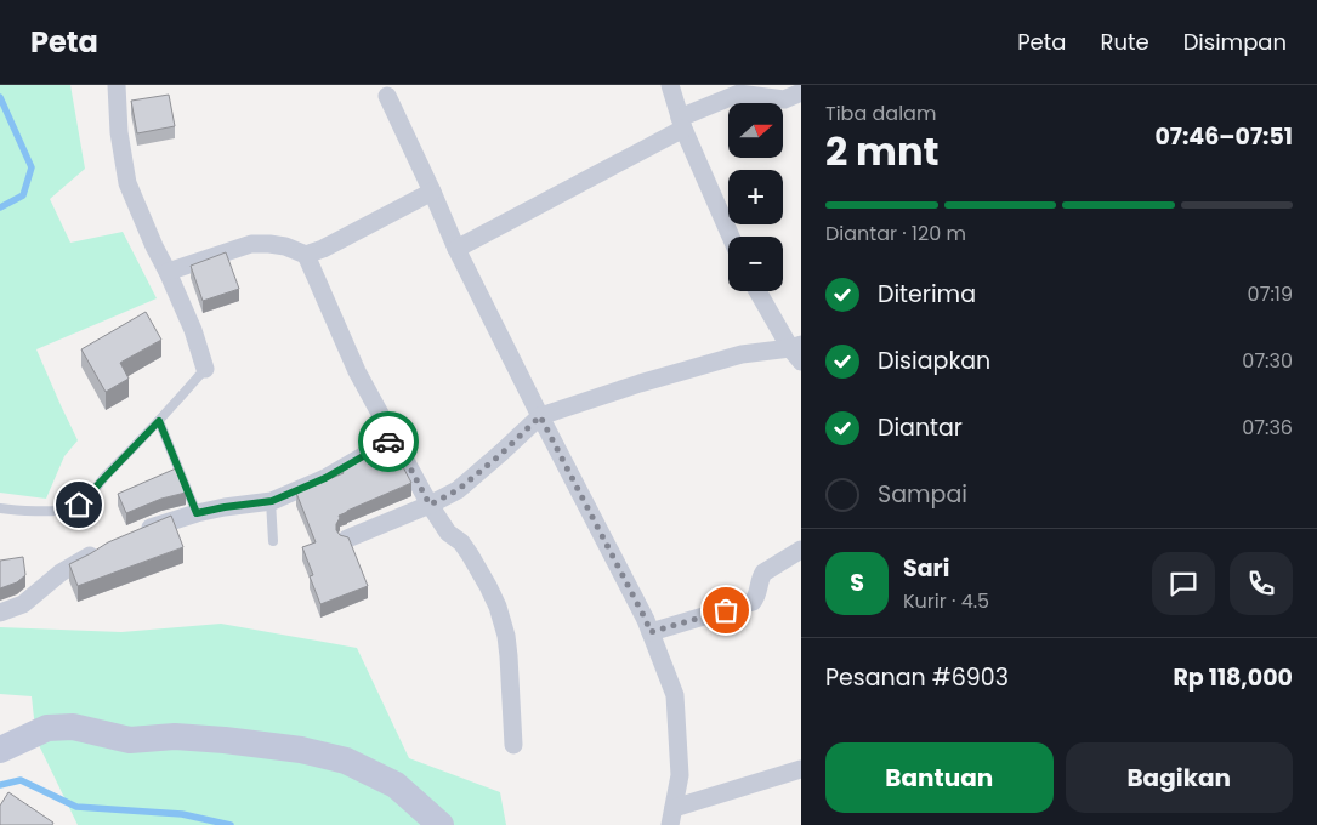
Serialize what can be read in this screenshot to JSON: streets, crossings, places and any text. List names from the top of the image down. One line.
{"north":"right","page":{"header":"Peta","nav":["Peta","Rute","Disimpan"],"heading":["2 mnt","Tiba dalam","07:46–07:51"],"panel":["Sari","Kurir · 4.5","Pesanan #6903","Rp 118,000"],"map_buttons":["+","−"],"bar":"Diantar · 120 m","list":[["Diterima","07:19"],["Disiapkan","07:30"],["Diantar","07:36"],"Sampai"],"round":"S","buttons":["Bantuan","Bagikan"]}}
